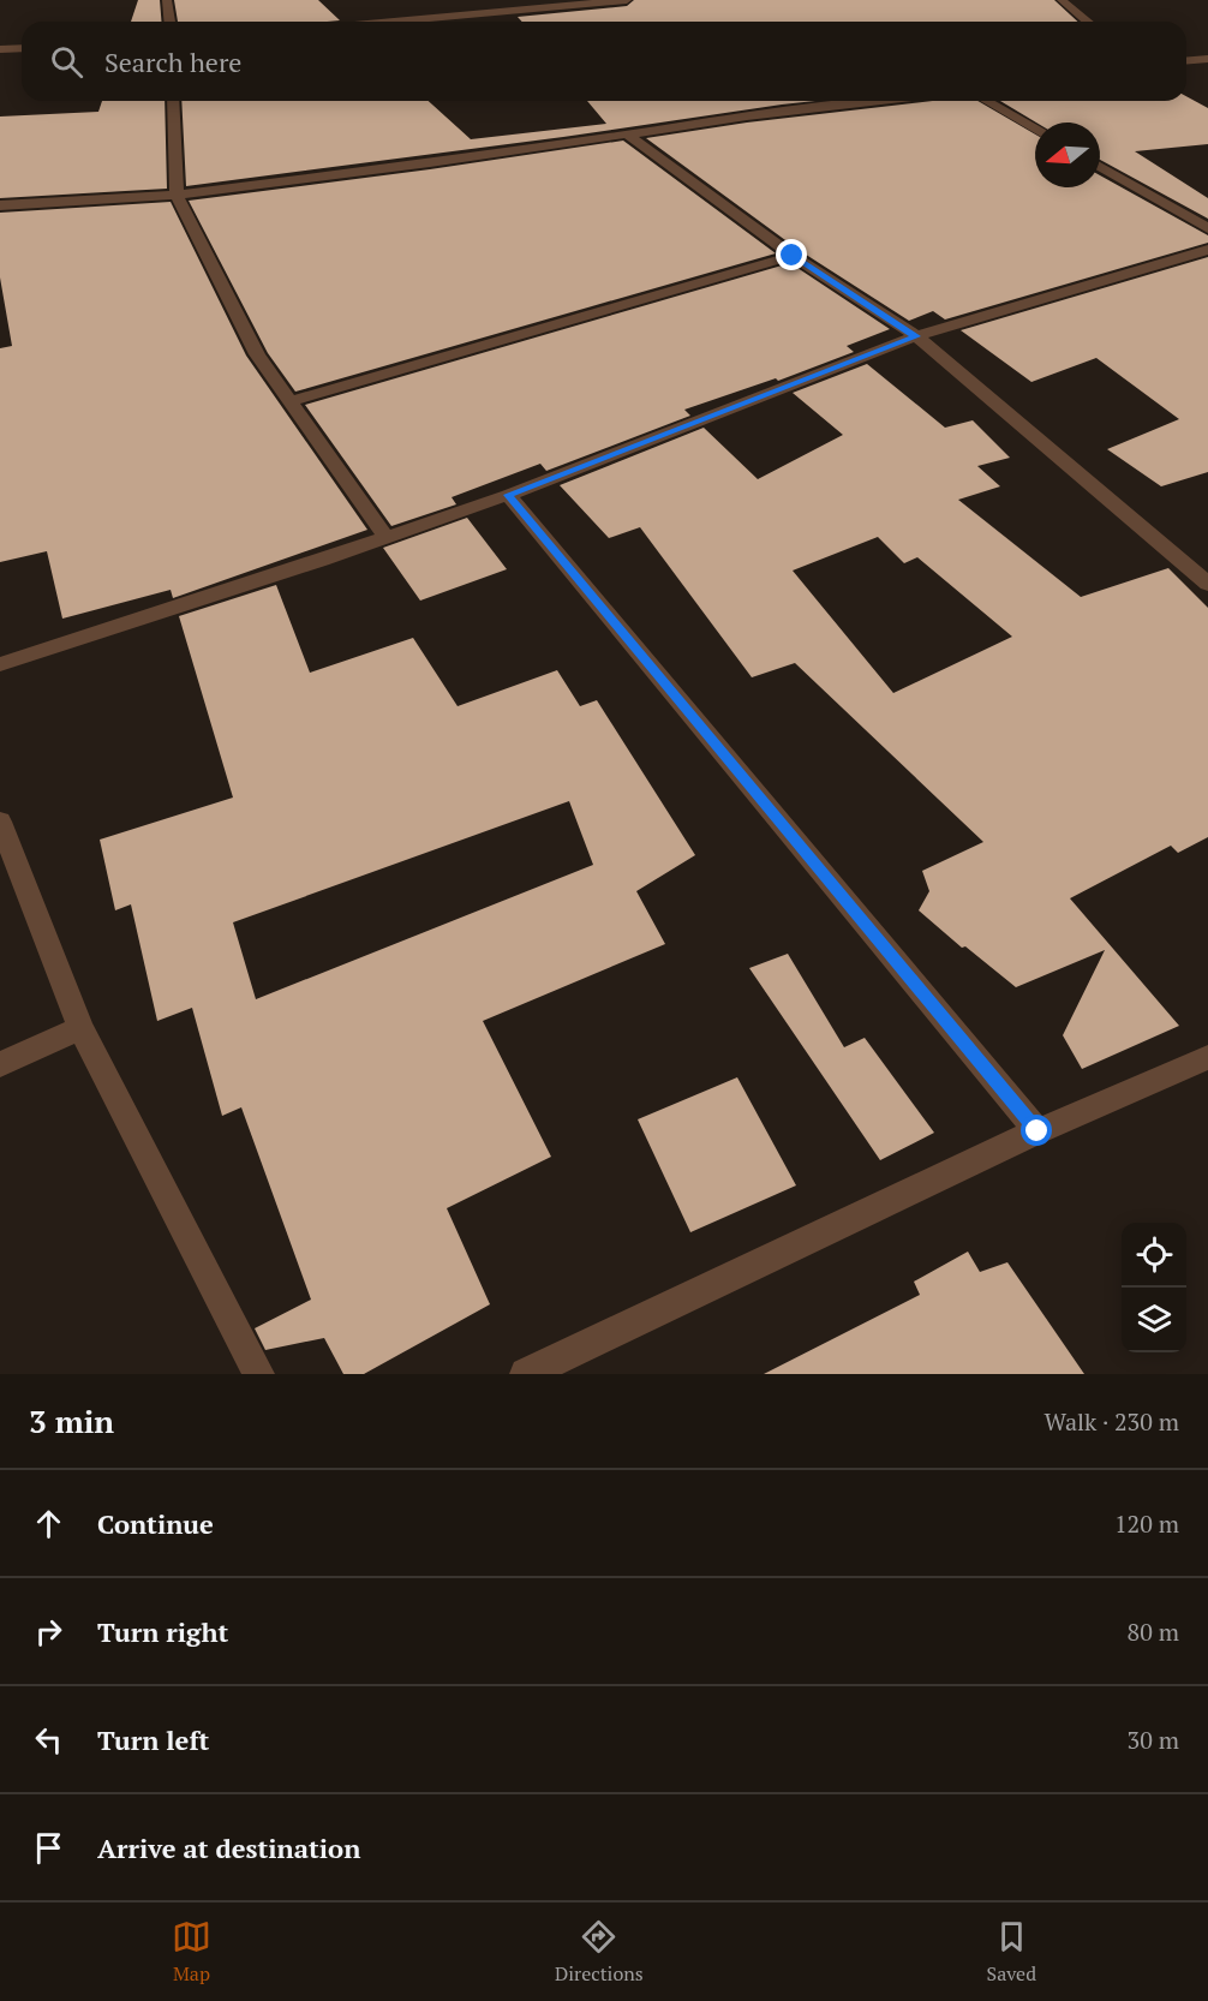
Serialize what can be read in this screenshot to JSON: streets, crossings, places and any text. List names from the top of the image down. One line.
{"north":"left","page":{"search":"Search here","heading":["3 min","Walk · 230 m"],"list":[["Continue","120 m"],["Turn right","80 m"],["Turn left","30 m"],"Arrive at destination"],"nav":["Map","Directions","Saved"]}}
